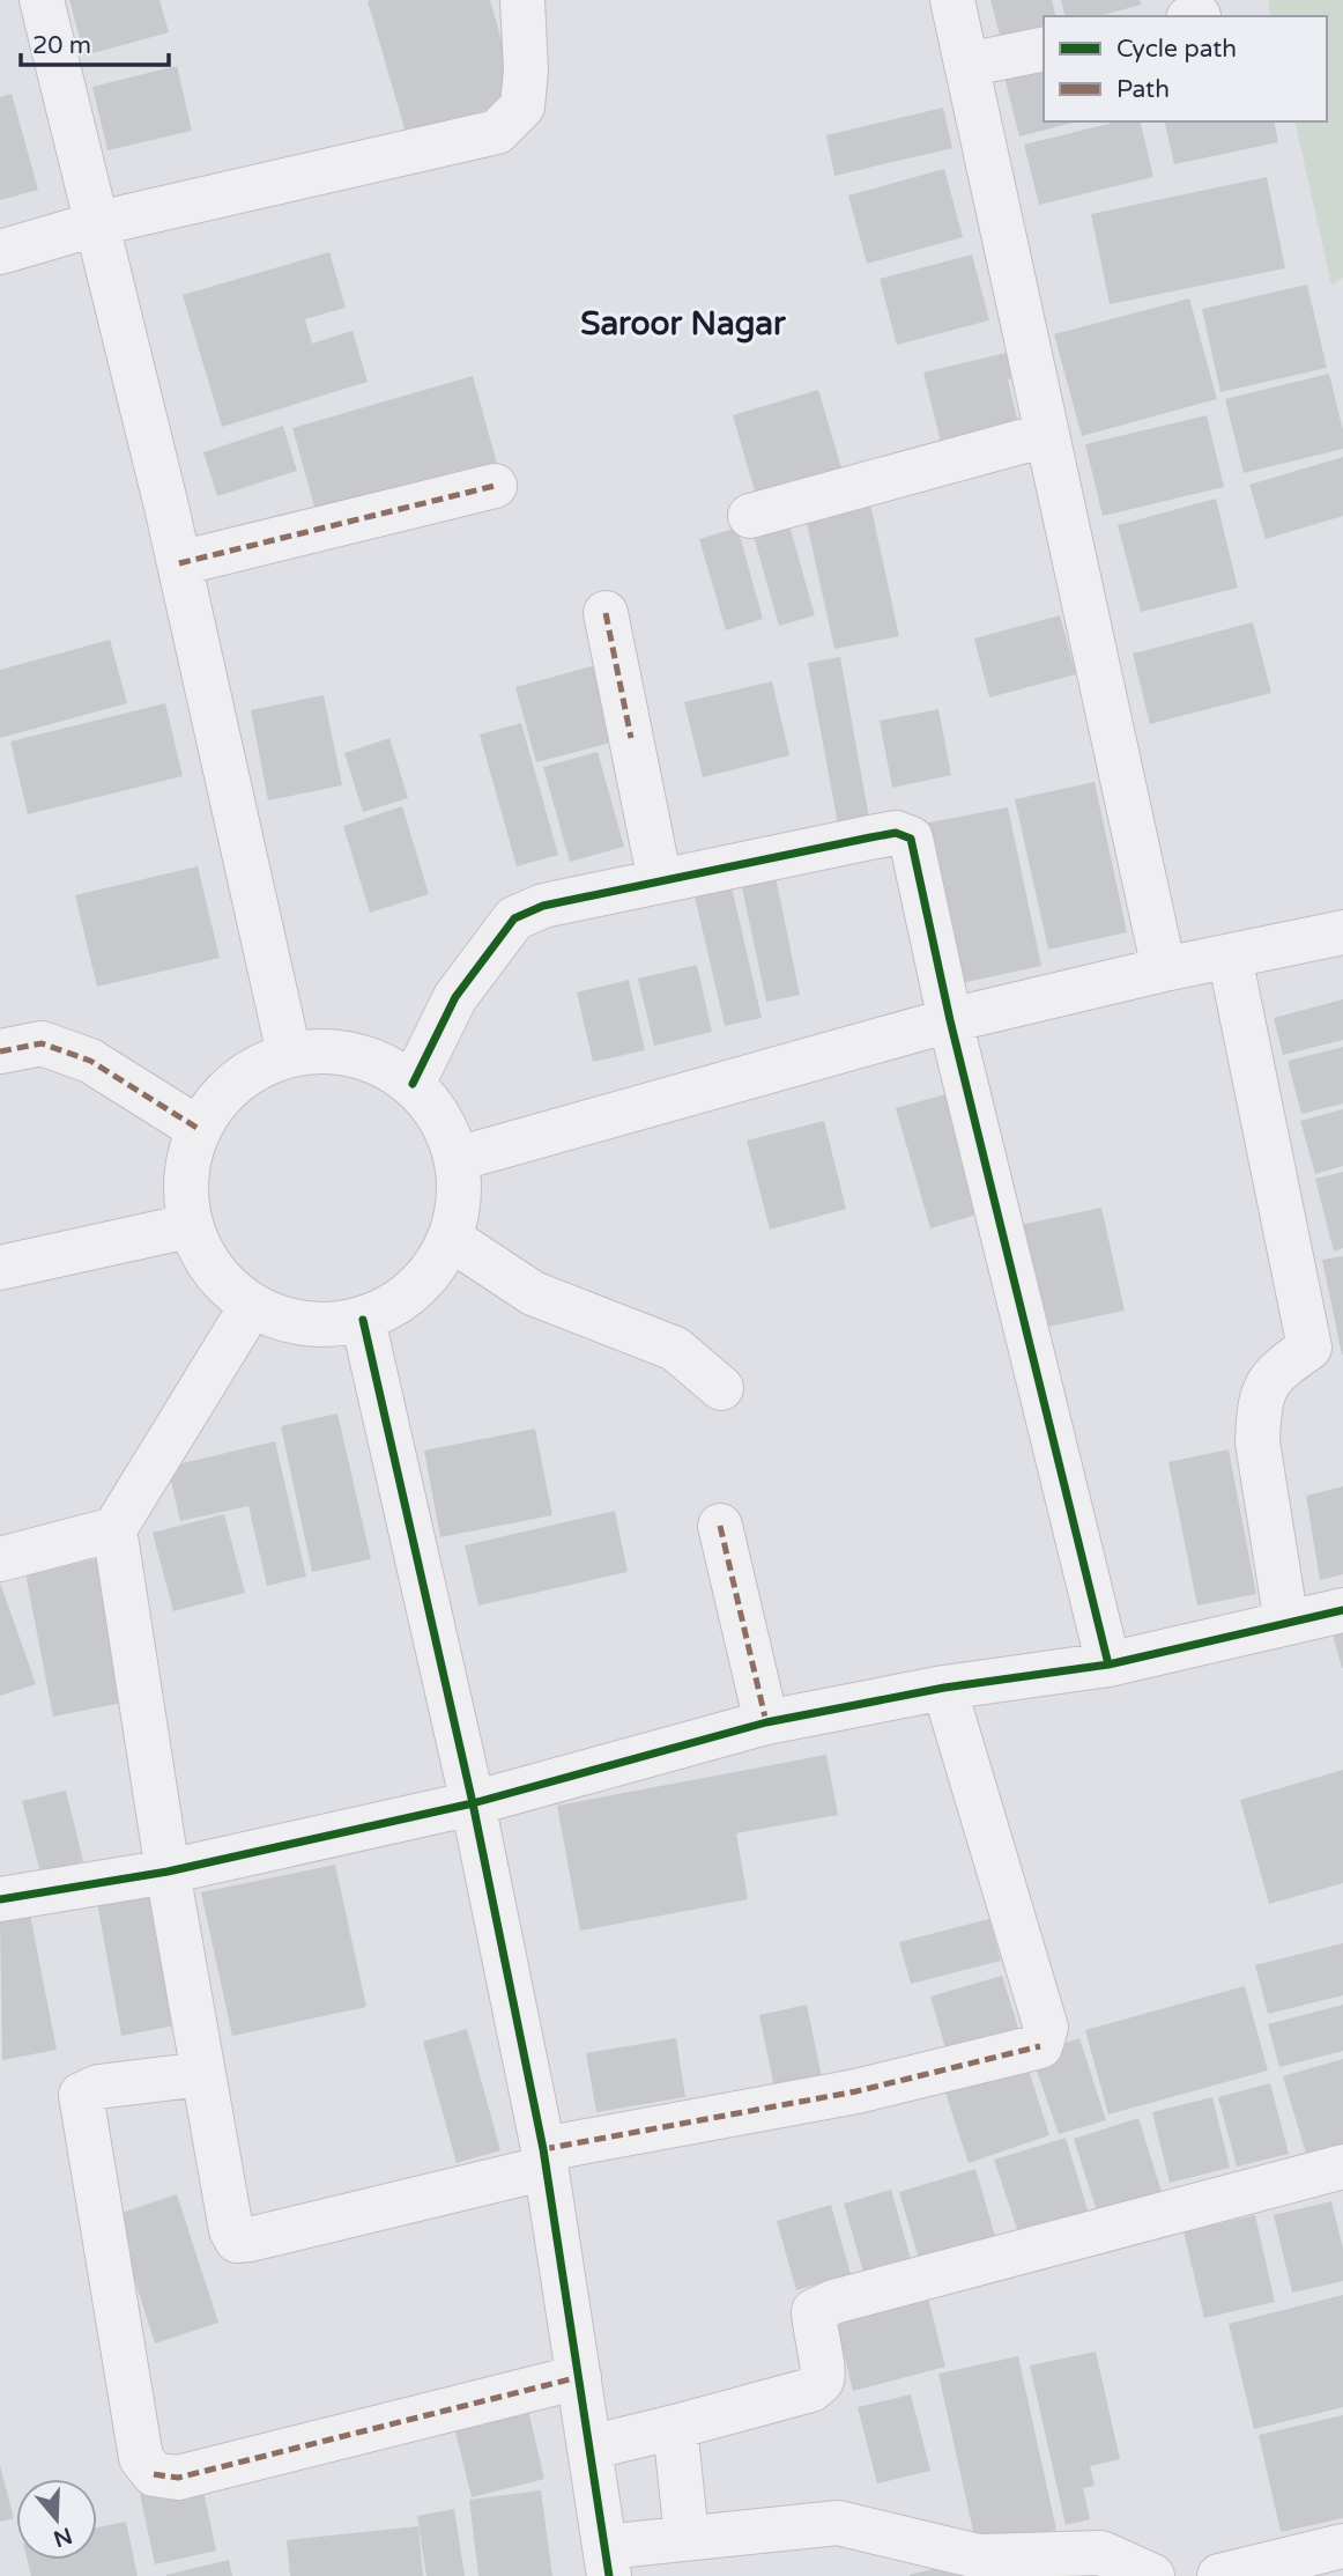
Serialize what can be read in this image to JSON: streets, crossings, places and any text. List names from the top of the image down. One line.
{"districts":["Saroor Nagar"],"legend":["Cycle path","Path"],"scale_bar":"20 m","north":"bottom"}
